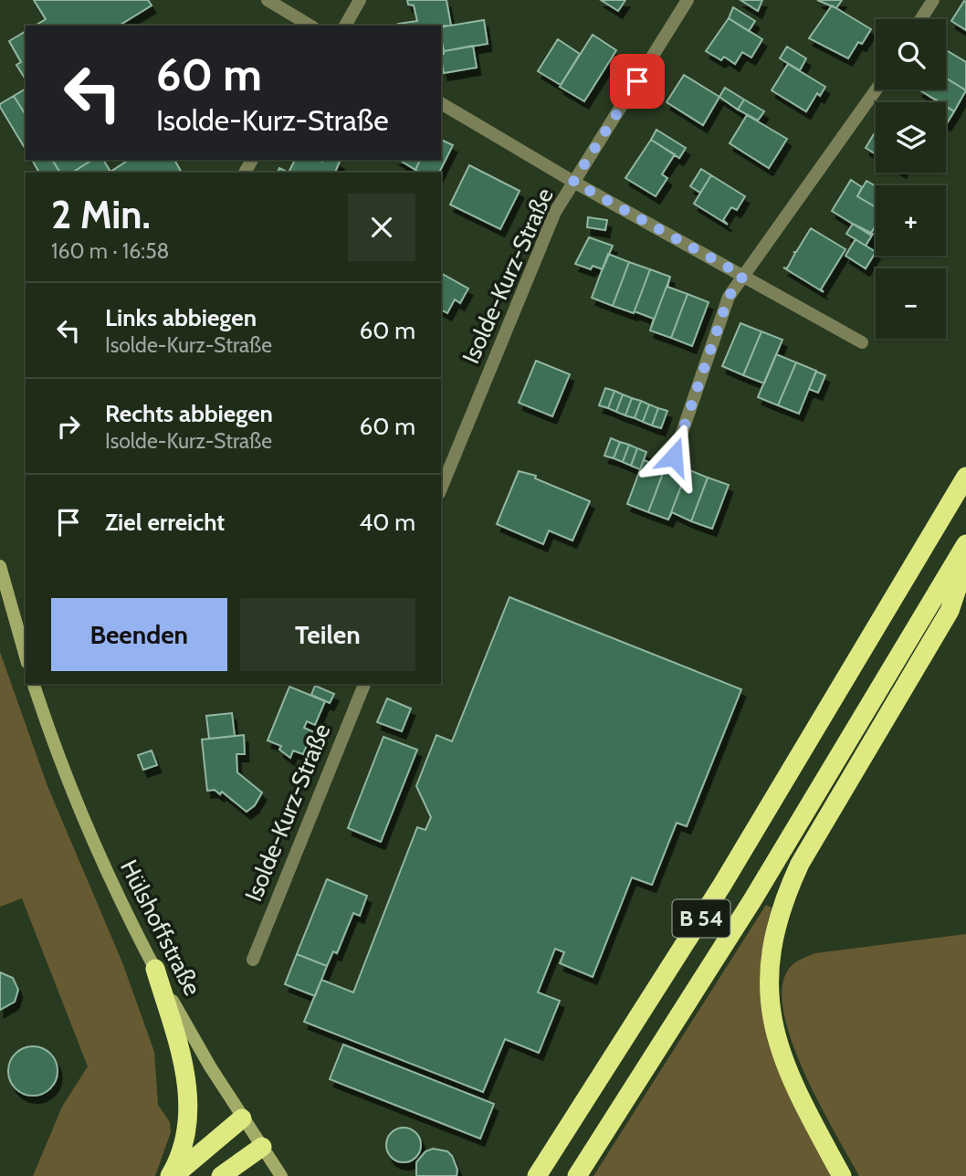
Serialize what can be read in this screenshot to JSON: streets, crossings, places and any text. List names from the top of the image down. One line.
{"streets":{"highway":["B 54"],"main road":["Hülshoffstraße"],"street":["Isolde-Kurz-Straße"]},"page":{"map_buttons":["+","−"],"turn":["60 m","Isolde-Kurz-Straße"],"heading":["2 Min.","160 m · 16:58"],"list":[{"name":"Links abbiegen","note":"Isolde-Kurz-Straße","value":"60 m"},{"name":"Rechts abbiegen","note":"Isolde-Kurz-Straße","value":"60 m"},{"name":"Ziel erreicht","value":"40 m"}],"buttons":["Beenden","Teilen"]}}
